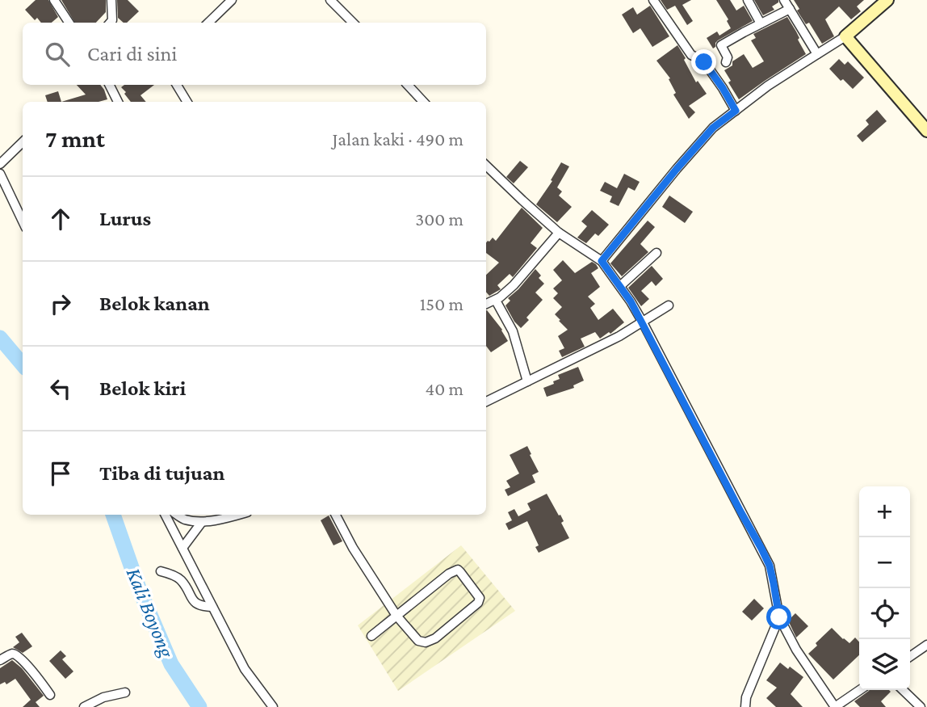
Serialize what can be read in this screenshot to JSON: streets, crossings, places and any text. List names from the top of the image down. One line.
{"water":["Kali Boyong"],"page":{"search":"Cari di sini","heading":["7 mnt","Jalan kaki · 490 m"],"list":[["Lurus","300 m"],["Belok kanan","150 m"],["Belok kiri","40 m"],"Tiba di tujuan"],"map_buttons":["+","−"]}}
